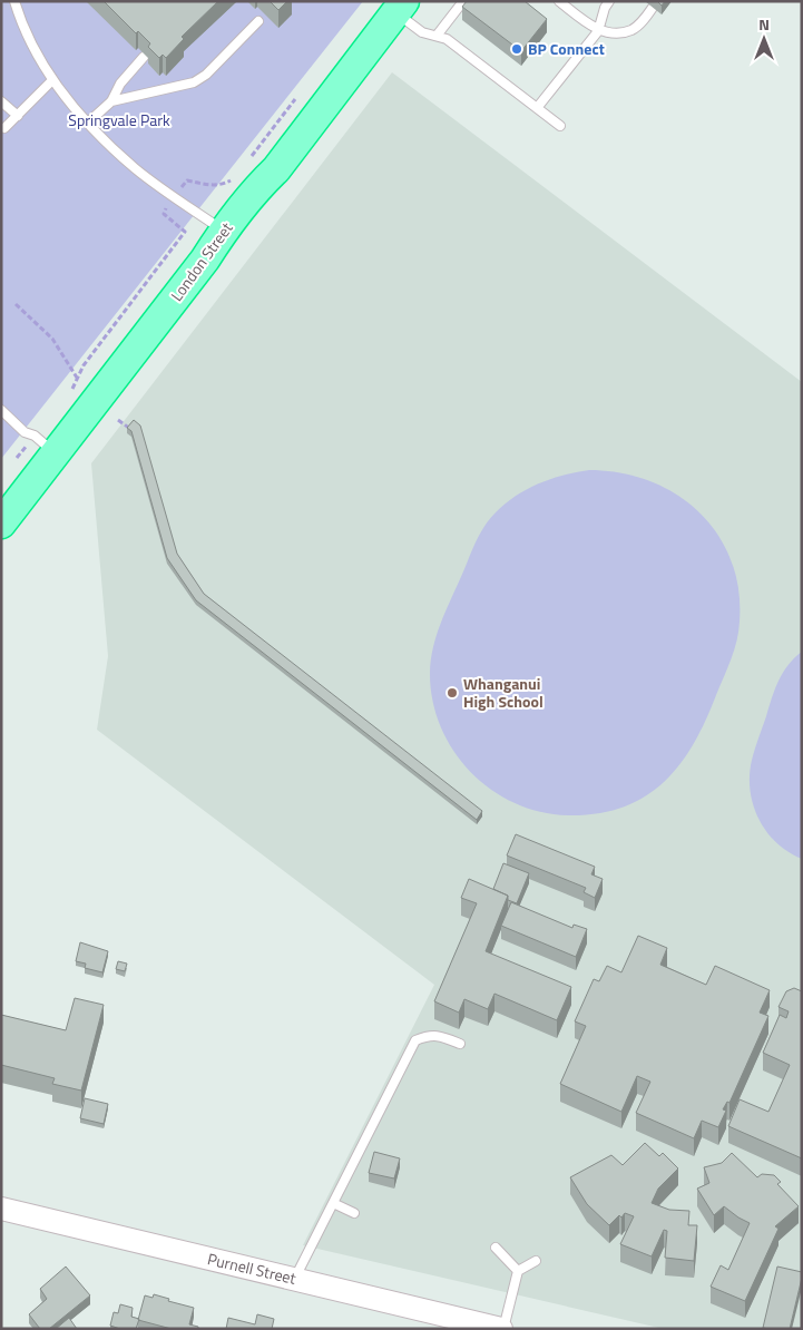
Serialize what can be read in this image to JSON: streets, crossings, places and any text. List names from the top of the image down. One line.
{"streets":{"highway":["London Street"],"main road":["Purnell Street"]},"parks":["Springvale Park"],"places":["BP Connect","Whanganui High School"],"north":"top"}
